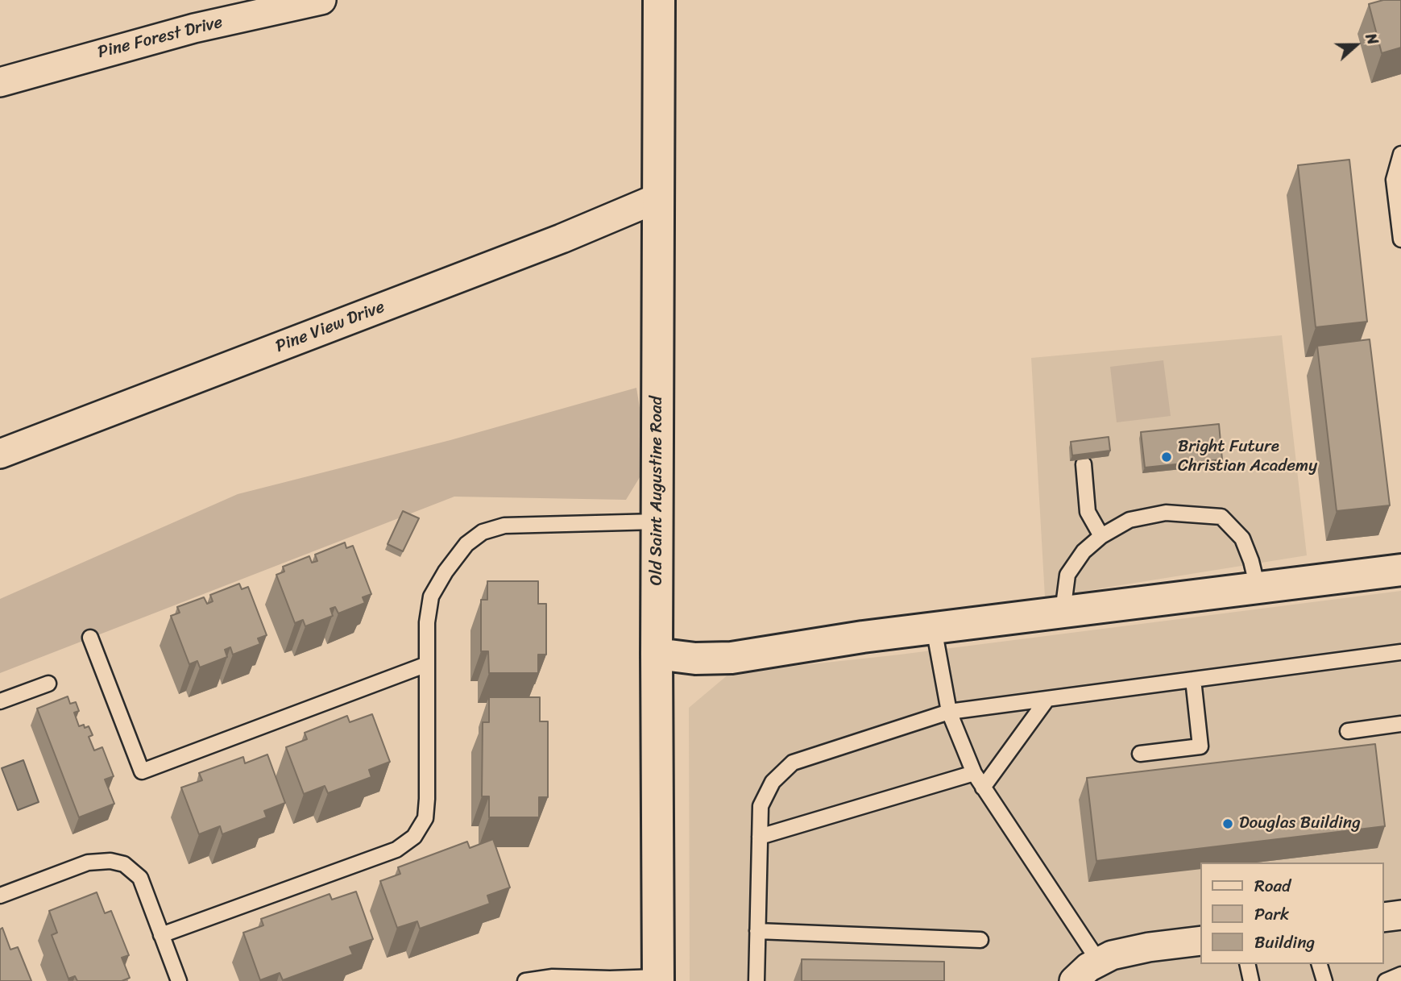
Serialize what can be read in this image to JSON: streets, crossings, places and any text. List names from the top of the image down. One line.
{"streets":{"street":["Pine Forest Drive","Pine View Drive","Old Saint Augustine Road"]},"crossings":[["Pine View Drive","Old Saint Augustine Road"]],"places":["Bright Future Christian Academy","Douglas Building"],"legend":["Road","Park","Building"],"north":"right"}
